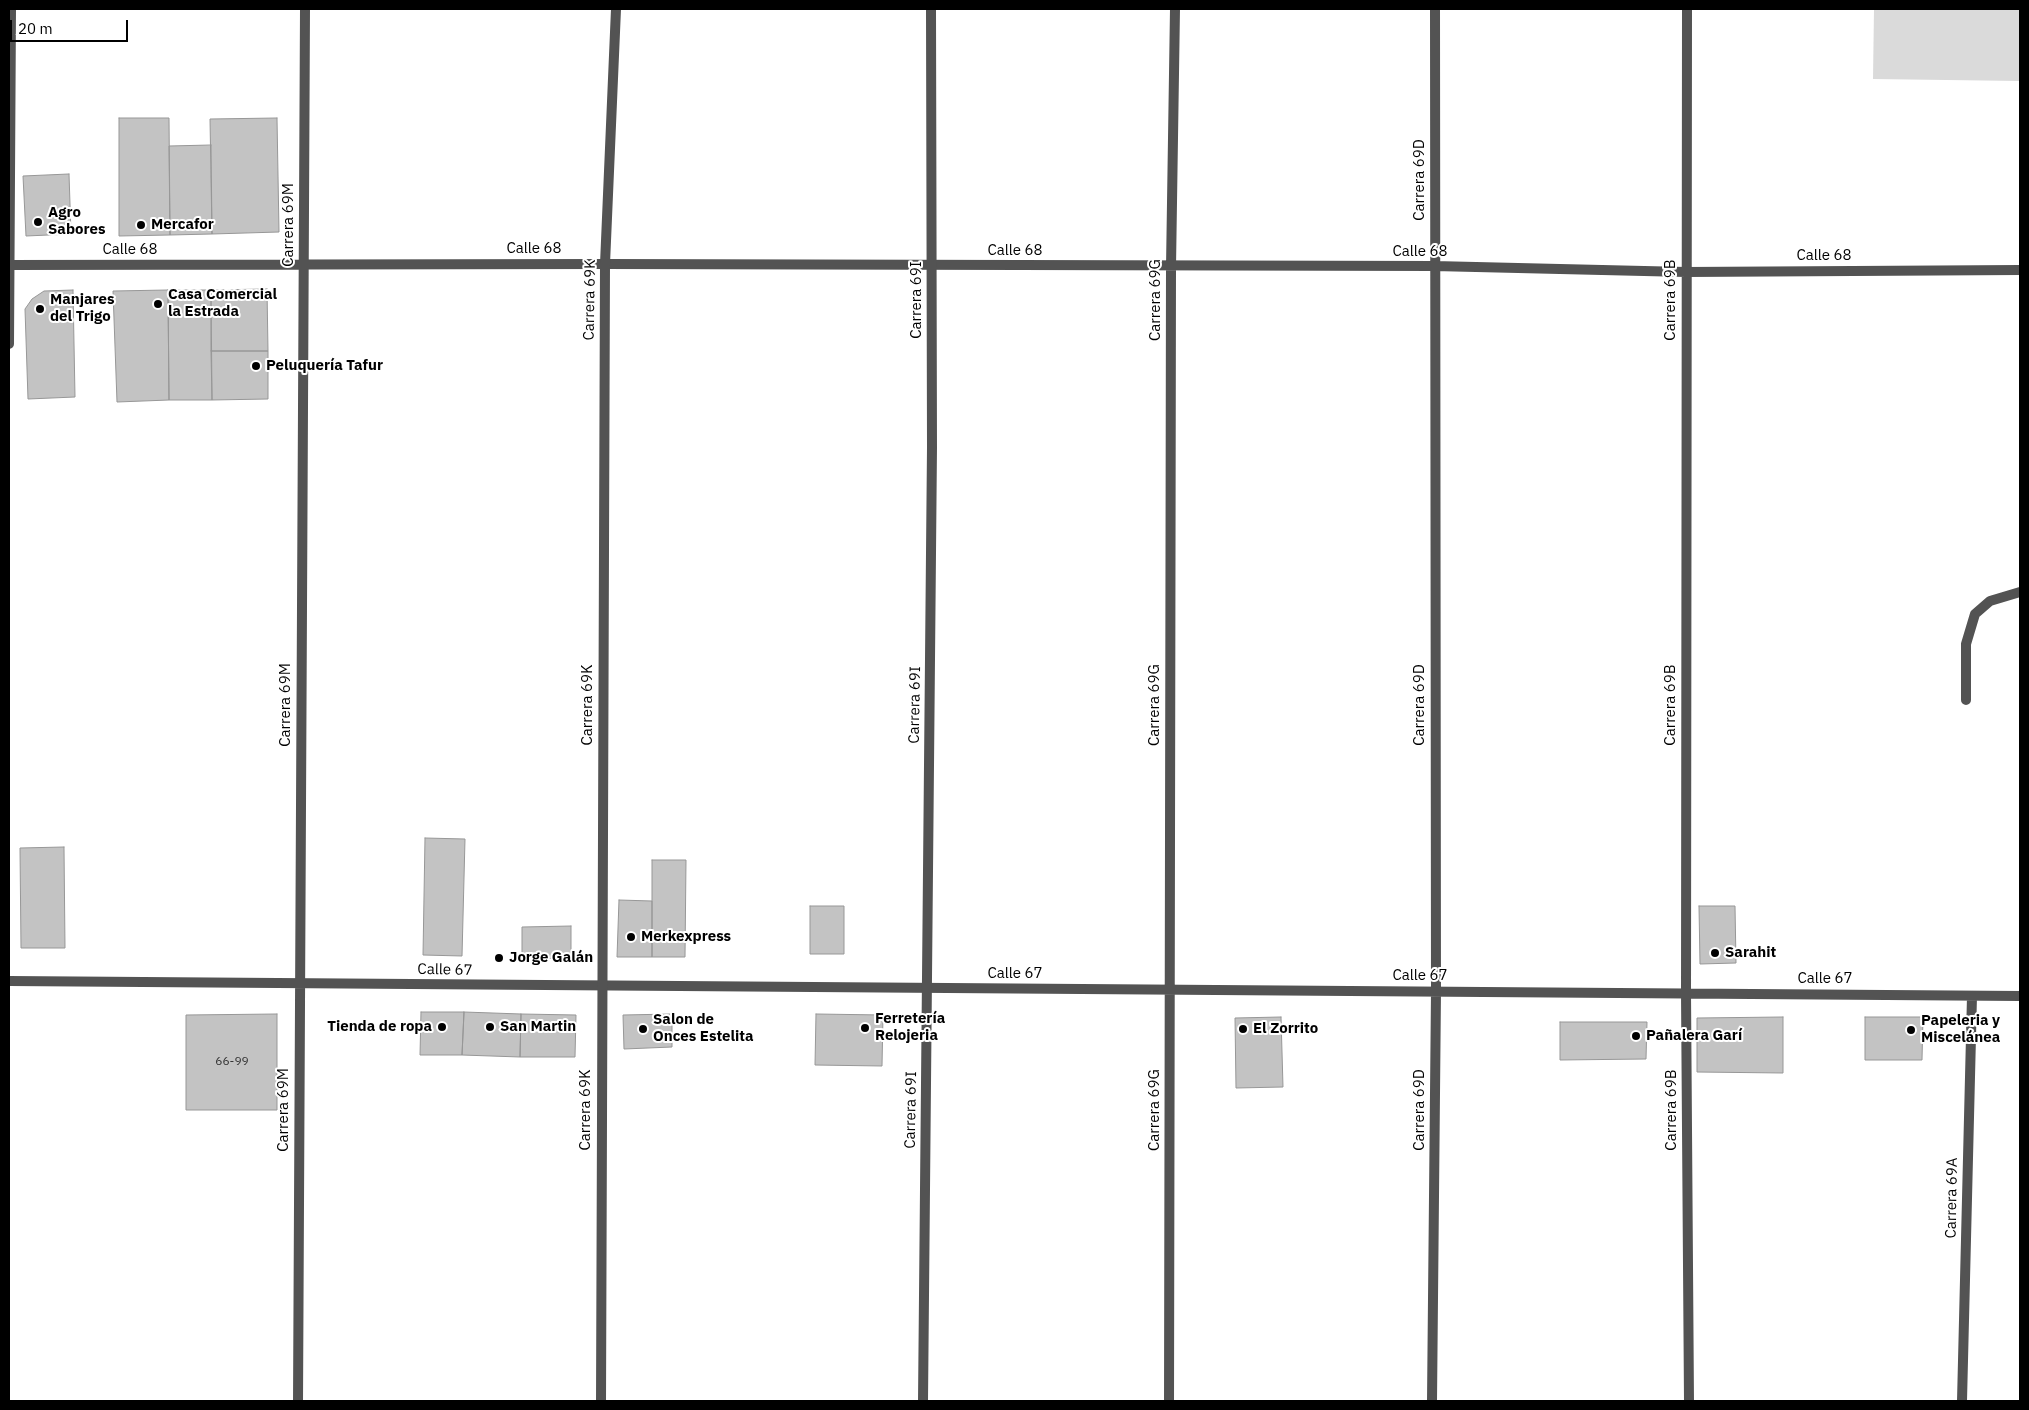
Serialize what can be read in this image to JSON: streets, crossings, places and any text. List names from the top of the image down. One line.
{"streets":{"street":["Carrera 69D","Carrera 69M","Calle 68","Carrera 69K","Carrera 69I","Carrera 69G","Carrera 69B","Calle 67","Carrera 69A"]},"crossings":[["Carrera 69D","Calle 68"],["Carrera 69D","Calle 67"],["Carrera 69M","Calle 68"],["Carrera 69M","Calle 67"],["Calle 68","Carrera 69K"],["Calle 68","Carrera 69I"],["Calle 68","Carrera 69G"],["Calle 68","Carrera 69B"],["Carrera 69K","Calle 67"],["Carrera 69I","Calle 67"],["Carrera 69G","Calle 67"],["Carrera 69B","Calle 67"],["Calle 67","Carrera 69A"]],"places":["Agro Sabores","Mercafor","Casa Comercial la Estrada","Manjares del Trigo","Peluquería Tafur","Merkexpress","Sarahit","Jorge Galán","Tienda de ropa","San Martin","Ferretería Relojeria","Salon de Onces Estelita","El Zorrito","Papeleria y Miscelánea","Pañalera Garí"],"house_numbers":["66-99"],"scale_bar":"20 m"}
